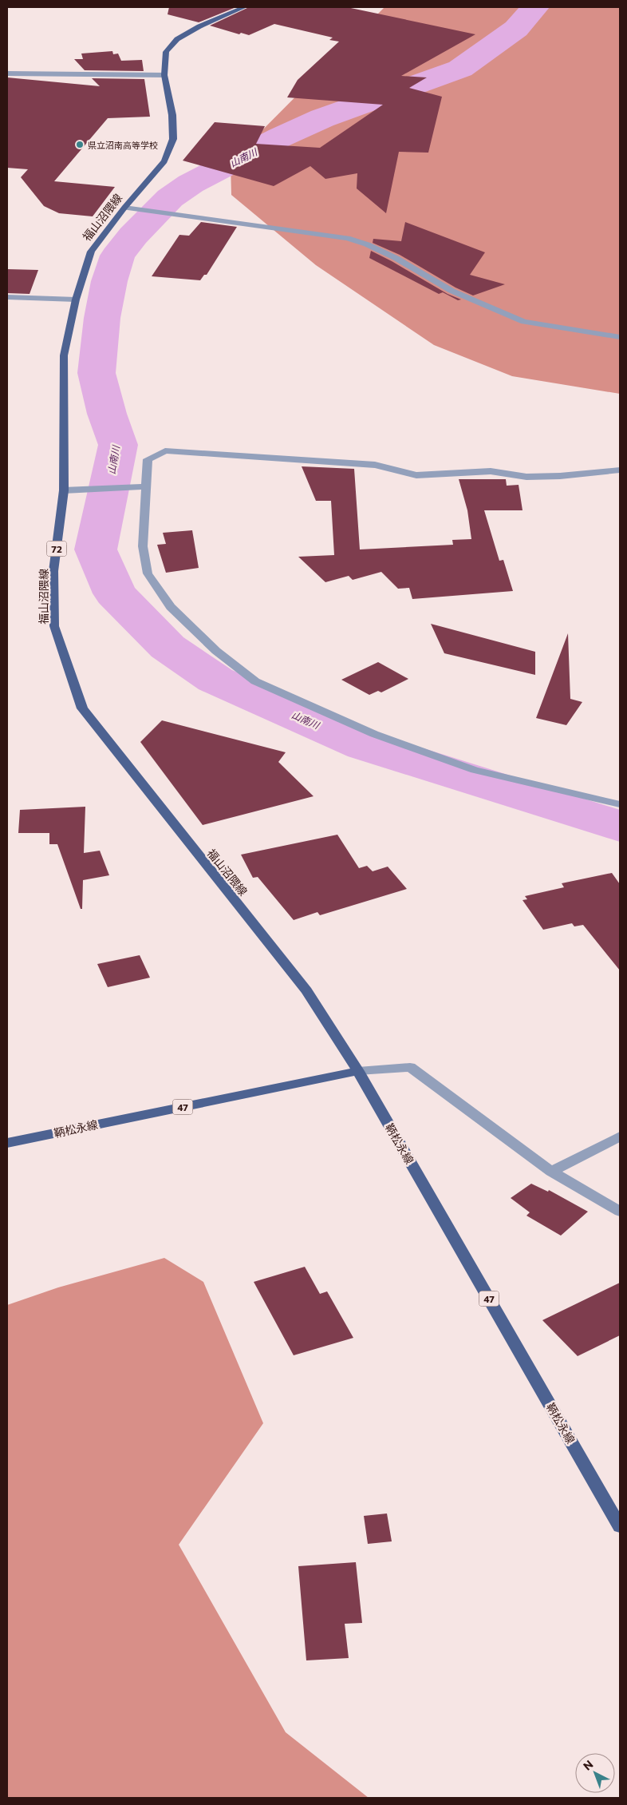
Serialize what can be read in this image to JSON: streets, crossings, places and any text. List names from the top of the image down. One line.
{"streets":{"main road":["福山沼隈線","72","47","鞆松永線"]},"crossings":[["福山沼隈線","鞆松永線"]],"water":["山南川"],"places":["県立沼南高等学校"],"north":"top left"}
